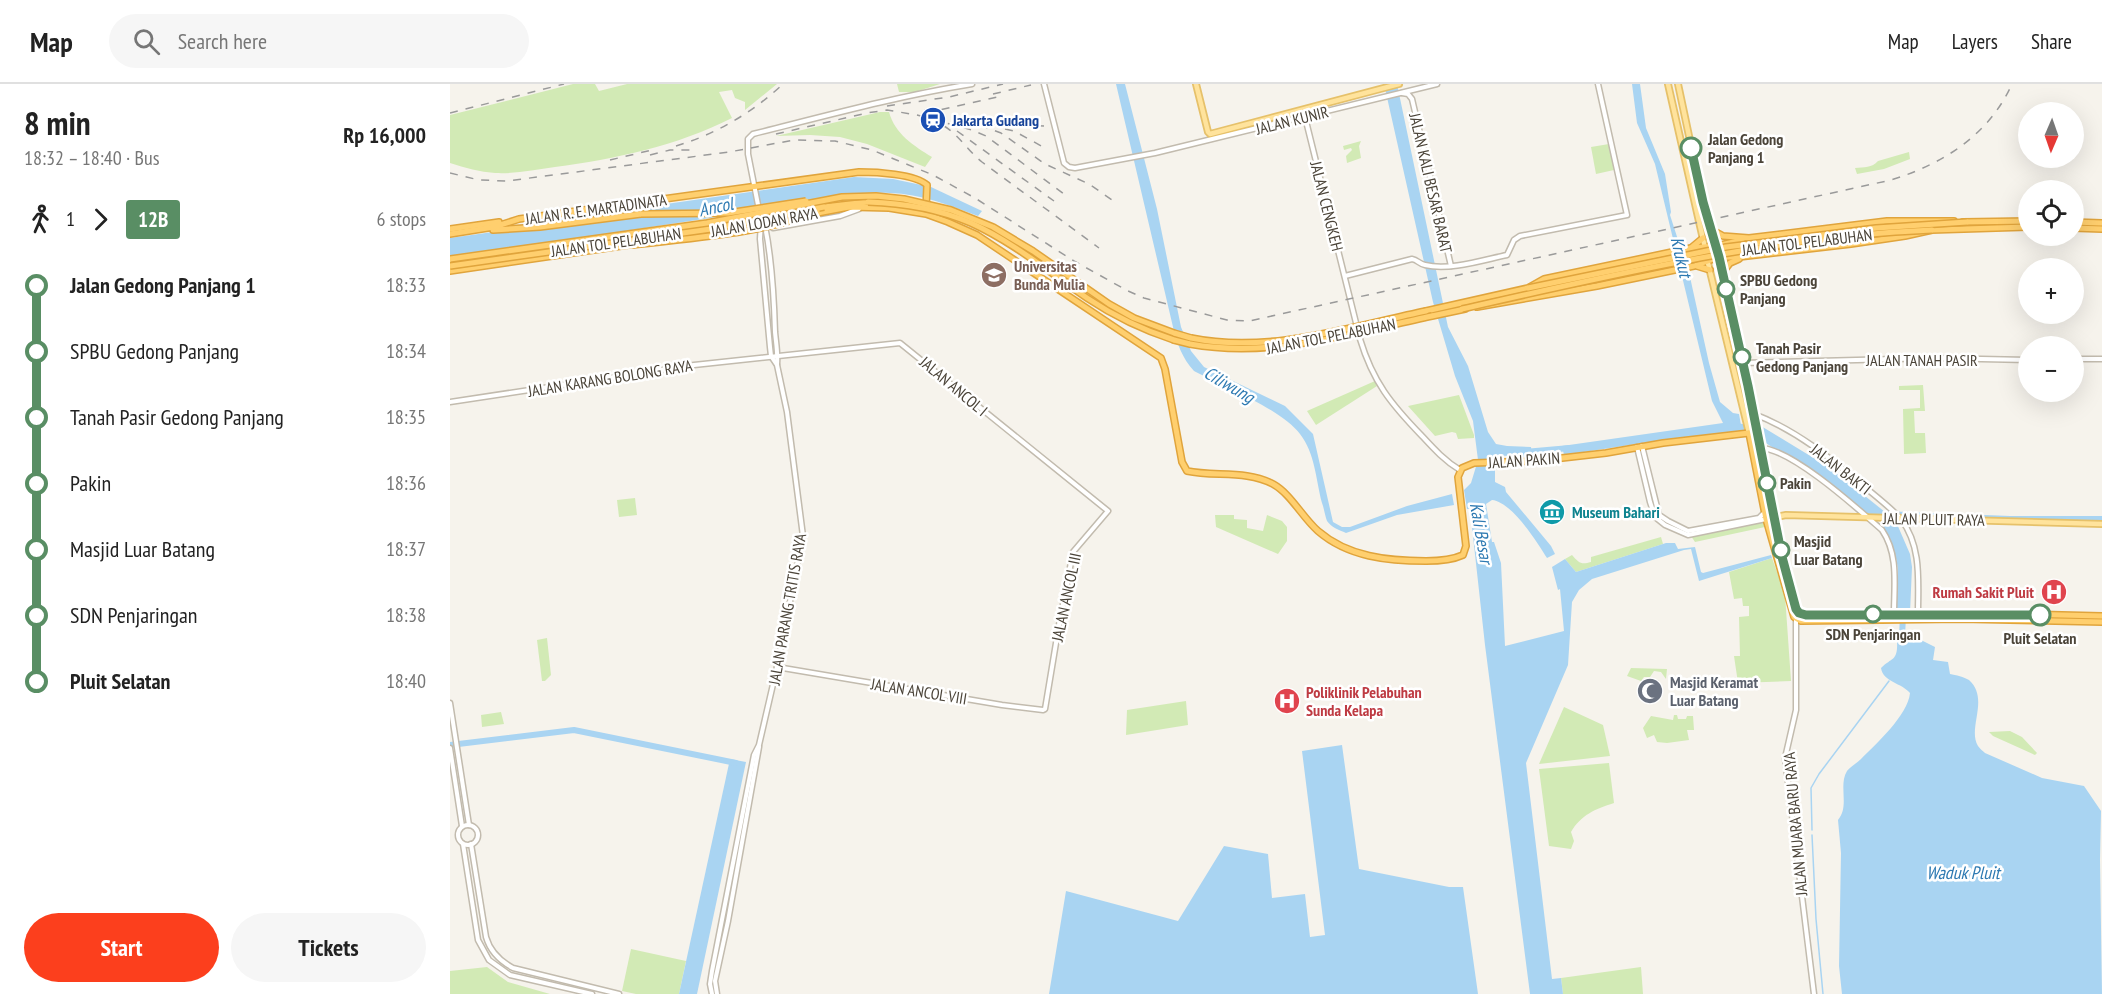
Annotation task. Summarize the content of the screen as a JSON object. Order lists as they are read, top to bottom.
{
  "streets": {
    "highway": [
      "JALAN R. E. MARTADINATA",
      "JALAN LODAN RAYA",
      "JALAN TOL PELABUHAN",
      "JALAN PAKIN"
    ],
    "main road": ["JALAN KUNIR", "JALAN PLUIT RAYA"],
    "street": [
      "JALAN KALI BESAR BARAT",
      "JALAN CENGKEH",
      "JALAN TANAH PASIR",
      "JALAN KARANG BOLONG RAYA",
      "JALAN ANCOL I",
      "JALAN BAKTI",
      "JALAN ANCOL III",
      "JALAN PARANG TRITIS RAYA",
      "JALAN ANCOL VIII",
      "JALAN MUARA BARU RAYA"
    ]
  },
  "crossings": [
    ["JALAN KUNIR", "JALAN CENGKEH"],
    ["JALAN CENGKEH", "JALAN LODAN RAYA"],
    ["JALAN CENGKEH", "JALAN PAKIN"],
    ["JALAN R. E. MARTADINATA", "JALAN LODAN RAYA"],
    ["JALAN LODAN RAYA", "JALAN PAKIN"],
    ["JALAN LODAN RAYA", "JALAN PARANG TRITIS RAYA"],
    ["JALAN KARANG BOLONG RAYA", "JALAN ANCOL I"],
    ["JALAN KARANG BOLONG RAYA", "JALAN PARANG TRITIS RAYA"],
    ["JALAN ANCOL I", "JALAN ANCOL III"],
    ["JALAN ANCOL I", "JALAN PARANG TRITIS RAYA"],
    ["JALAN BAKTI", "JALAN PLUIT RAYA"],
    ["JALAN ANCOL III", "JALAN ANCOL VIII"],
    ["JALAN PARANG TRITIS RAYA", "JALAN ANCOL VIII"]
  ],
  "water": [
    "Ancol",
    "Krukut",
    "Ciliwung",
    "Kali Besar",
    "Waduk Pluit"
  ],
  "places": {
    "station": ["Jakarta Gudang"],
    "other": [
      "Jalan Gedong Panjang 1",
      "SPBU Gedong Panjang",
      "Tanah Pasir Gedong Panjang",
      "Pakin",
      "Masjid Luar Batang",
      "SDN Penjaringan",
      "Pluit Selatan"
    ],
    "school or university": ["Universitas Bunda Mulia"],
    "museum": ["Museum Bahari"],
    "hospital": ["Rumah Sakit Pluit", "Poliklinik Pelabuhan Sunda Kelapa"],
    "mosque": ["Masjid Keramat Luar Batang"]
  },
  "lines": ["bus line 12B"],
  "north": "bottom",
  "page": {
    "header": "Map",
    "search": "Search here",
    "nav": ["Map", "Layers", "Share"],
    "heading": ["8 min", "18:32 – 18:40 · Bus", "Rp 16,000"],
    "map_buttons": ["+", "−"],
    "legs": ["1", "12B", "6 stops"],
    "list": [
      {
        "name": "Jalan Gedong Panjang 1",
        "value": "18:33"
      },
      {
        "name": "SPBU Gedong Panjang",
        "value": "18:34"
      },
      {
        "name": "Tanah Pasir Gedong Panjang",
        "value": "18:35"
      },
      {
        "name": "Pakin",
        "value": "18:36"
      },
      {
        "name": "Masjid Luar Batang",
        "value": "18:37"
      },
      {
        "name": "SDN Penjaringan",
        "value": "18:38"
      },
      {
        "name": "Pluit Selatan",
        "value": "18:40"
      }
    ],
    "buttons": ["Start", "Tickets"]
  }
}
